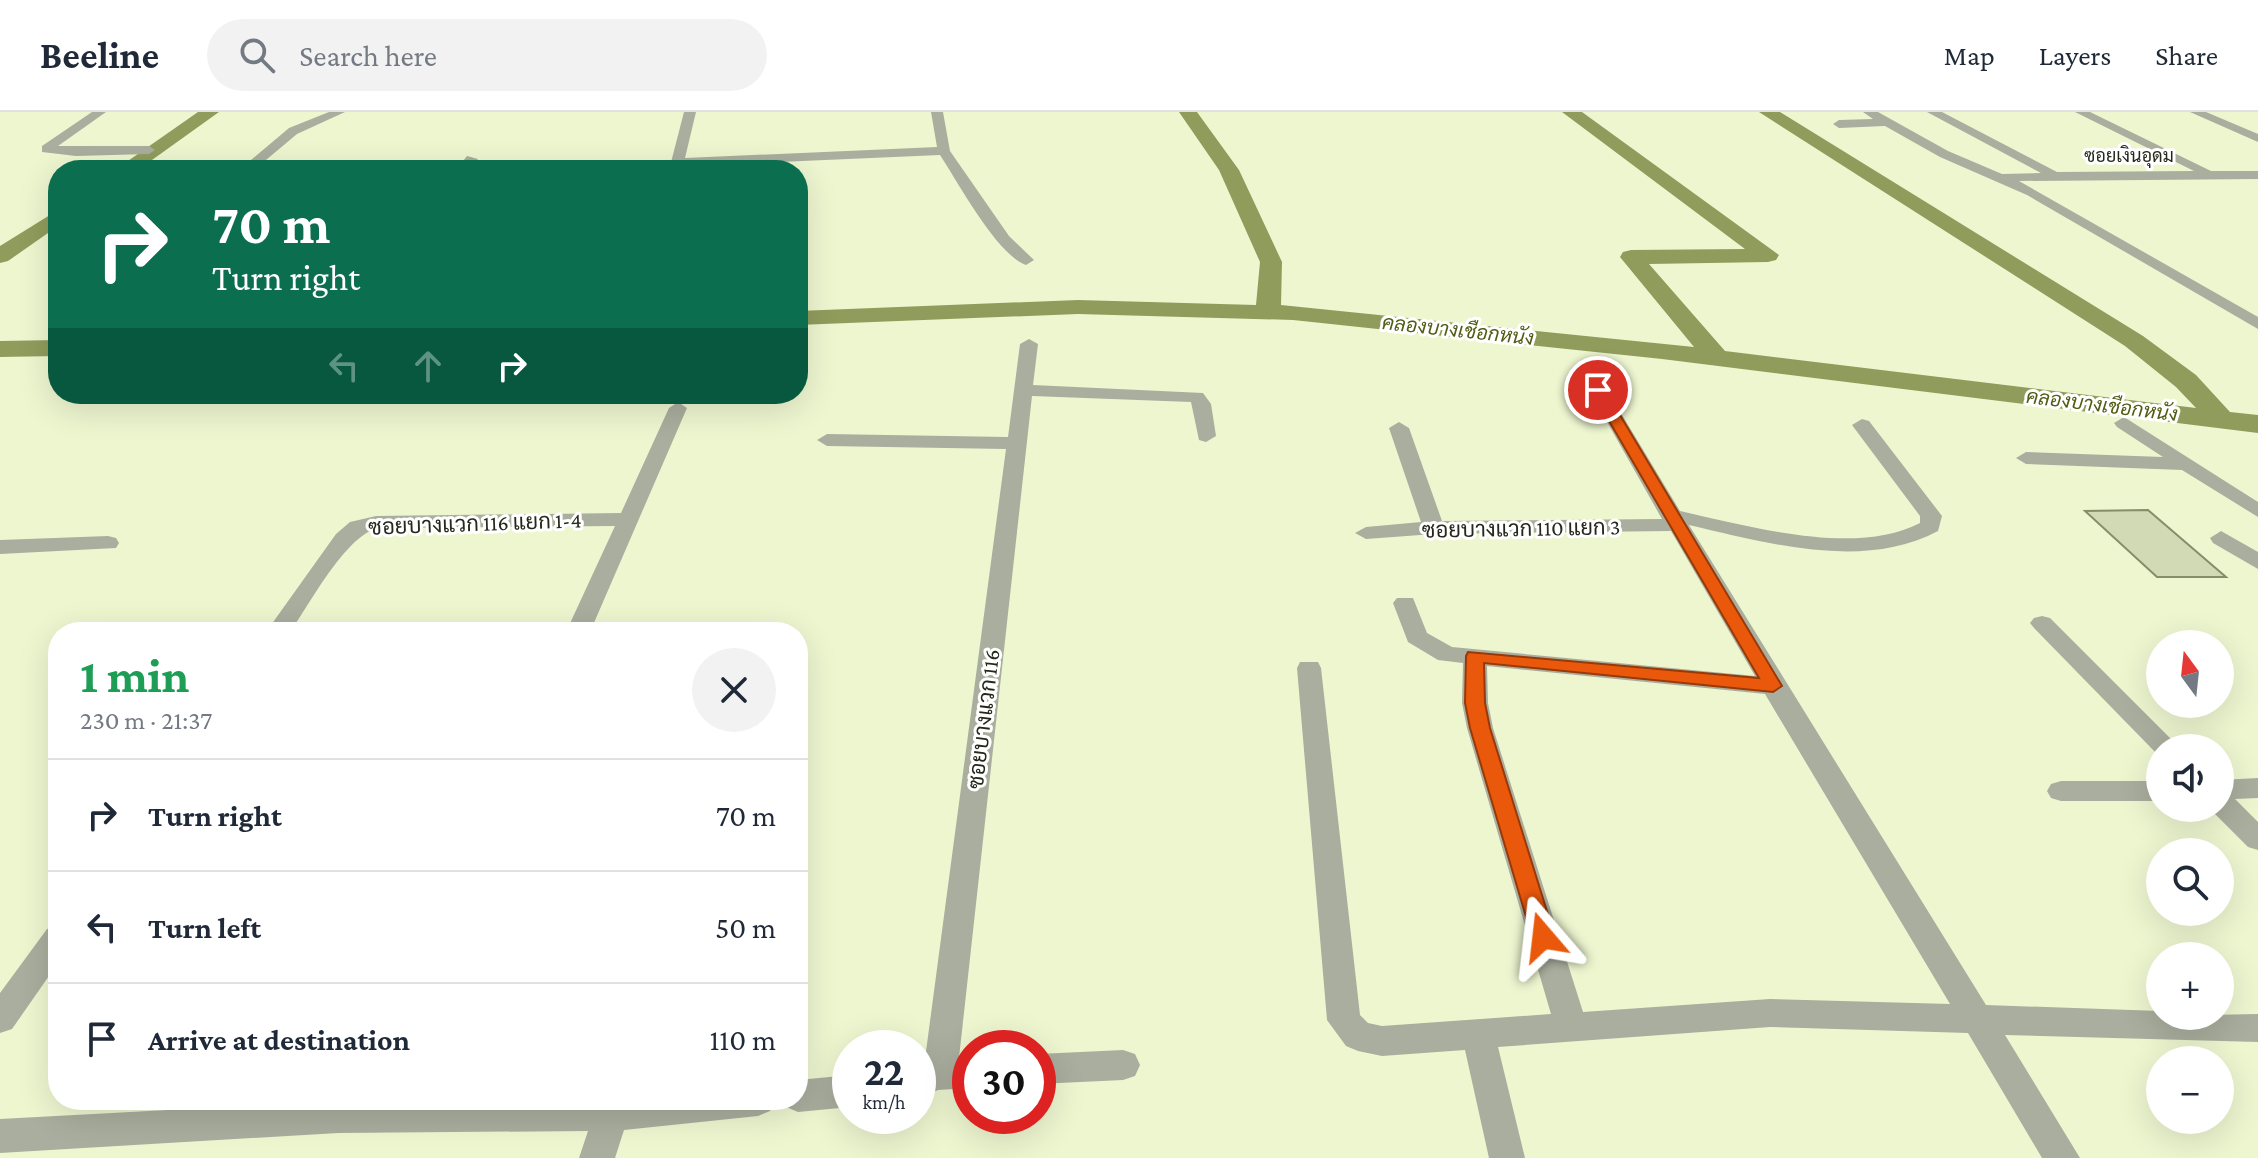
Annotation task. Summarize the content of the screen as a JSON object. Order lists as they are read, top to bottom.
{
  "streets": {
    "street": [
      "ซอยเงินอุดม",
      "ซอยบางแวก 116 แยก 1-4",
      "ซอยบางแวก 110 แยก 3",
      "ซอยบางแวก 116"
    ]
  },
  "water": ["คลองบางเชือกหนัง"],
  "north": "top",
  "page": {
    "header": "Beeline",
    "search": "Search here",
    "nav": ["Map", "Layers", "Share"],
    "turn": ["70 m", "Turn right"],
    "heading": ["1 min", "230 m · 21:37"],
    "map_buttons": ["+", "−"],
    "list": [
      {
        "name": "Turn right",
        "value": "70 m"
      },
      {
        "name": "Turn left",
        "value": "50 m"
      },
      {
        "name": "Arrive at destination",
        "value": "110 m"
      }
    ],
    "speed": "22 km/h",
    "limit": "30"
  }
}
